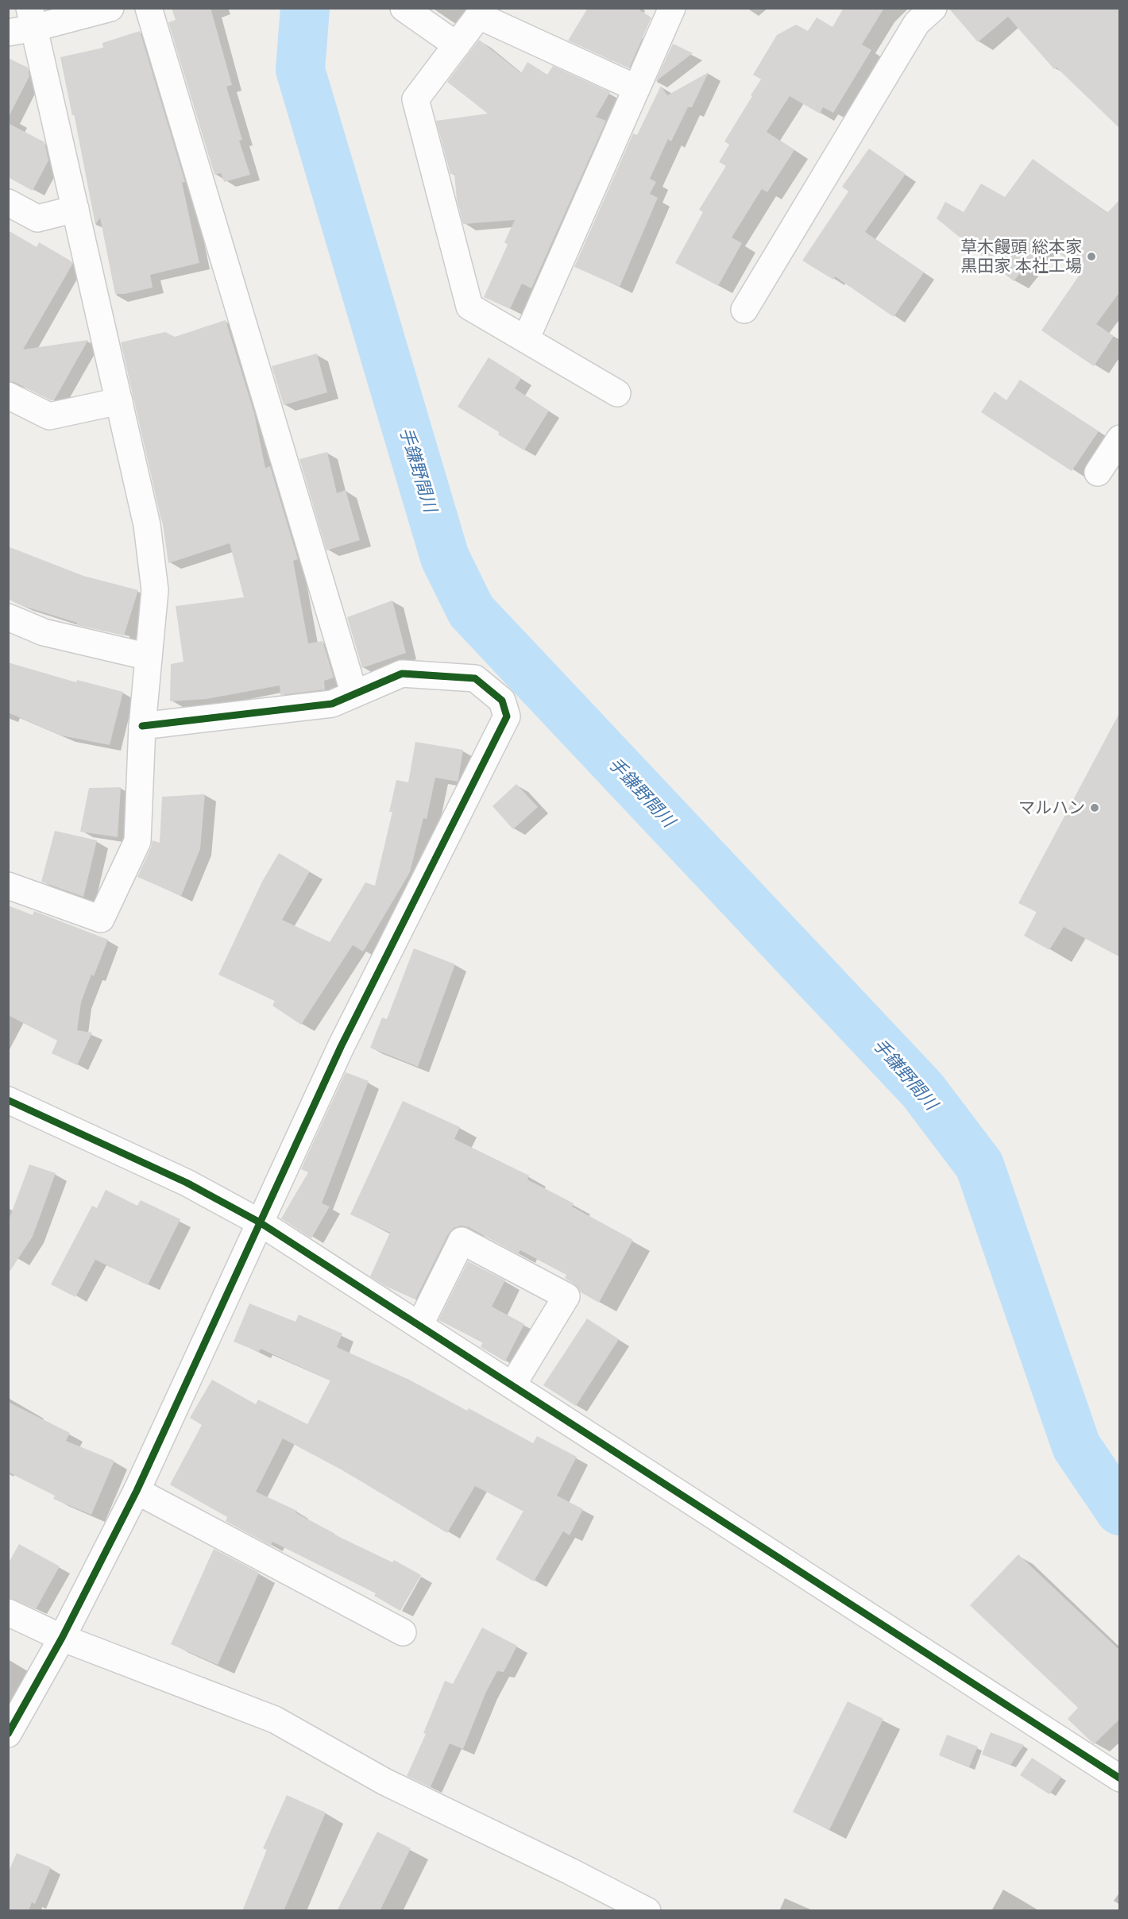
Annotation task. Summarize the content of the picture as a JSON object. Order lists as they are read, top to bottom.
{
  "water": ["手鎌野間川"],
  "places": ["草木饅頭 総本家 黒田家 本社工場", "マルハン"]
}
